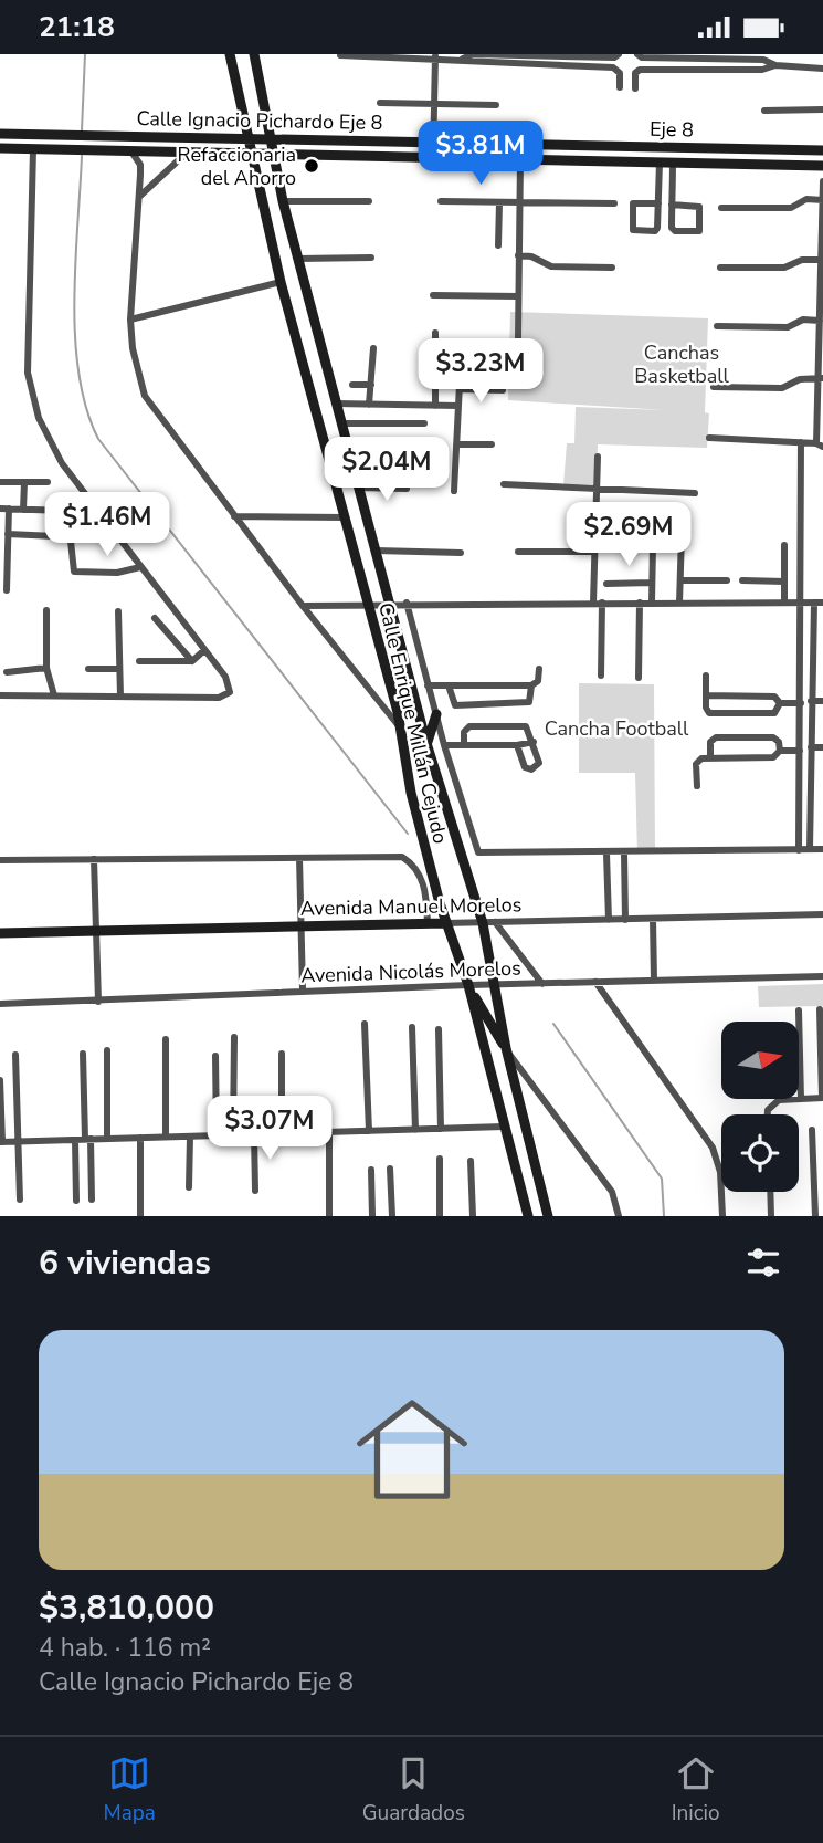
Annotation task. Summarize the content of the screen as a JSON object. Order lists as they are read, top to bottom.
{
  "streets": {
    "main road": [
      "Calle Ignacio Pichardo Eje 8",
      "Eje 8",
      "Calle Enrique Millán Cejudo",
      "Avenida Manuel Morelos"
    ],
    "street": ["Avenida Nicolás Morelos"]
  },
  "crossings": [
    ["Calle Ignacio Pichardo Eje 8", "Eje 8"],
    ["Calle Ignacio Pichardo Eje 8", "Calle Enrique Millán Cejudo"],
    ["Calle Enrique Millán Cejudo", "Avenida Manuel Morelos"],
    ["Calle Enrique Millán Cejudo", "Avenida Nicolás Morelos"]
  ],
  "parks": ["Canchas Basketball", "Cancha Football"],
  "places": ["Refaccionaria del Ahorro"],
  "north": "right",
  "page": {
    "status": "21:18",
    "price": [
      "$3.81M",
      "$3.23M",
      "$2.04M",
      "$1.46M",
      "$2.69M",
      "$3.07M"
    ],
    "heading": "6 viviendas",
    "list": [
      {
        "name": "$3,810,000",
        "note": "4 hab. · 116 m² · Calle Ignacio Pichardo Eje 8"
      }
    ],
    "tabs": ["Mapa", "Guardados", "Inicio"]
  }
}
